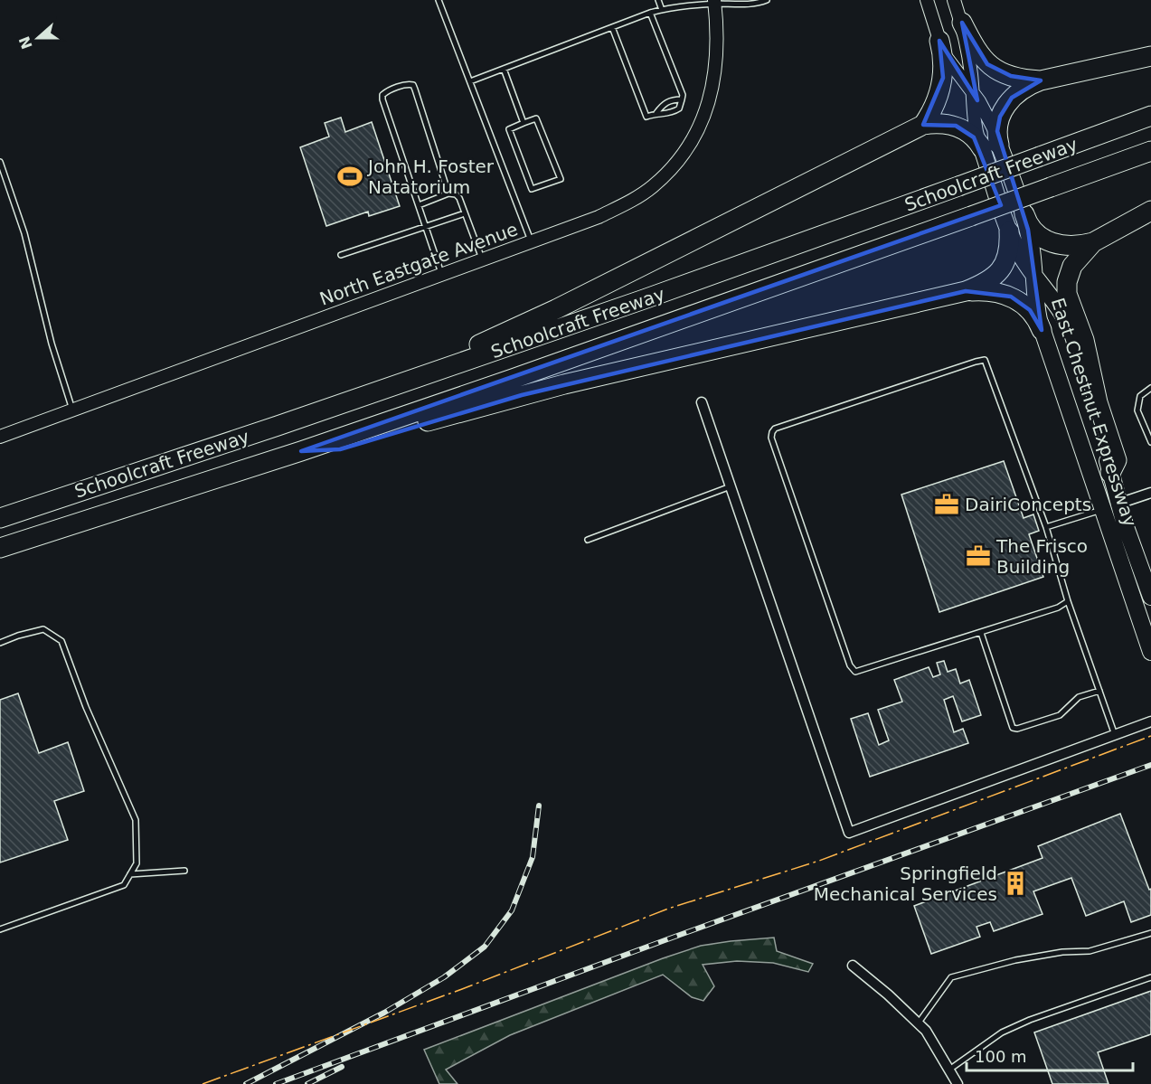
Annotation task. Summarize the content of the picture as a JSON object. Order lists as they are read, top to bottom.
{
  "streets": {
    "highway": ["Schoolcraft Freeway"],
    "main road": ["East Chestnut Expressway"],
    "street": ["North Eastgate Avenue"]
  },
  "crossings": [
    ["Schoolcraft Freeway", "East Chestnut Expressway"]
  ],
  "places": {
    "sports": ["John H. Foster Natatorium"],
    "office": ["DairiConcepts", "The Frisco Building"],
    "building": ["Springfield Mechanical Services"]
  },
  "scale_bar": "100 m",
  "north": "left"
}
